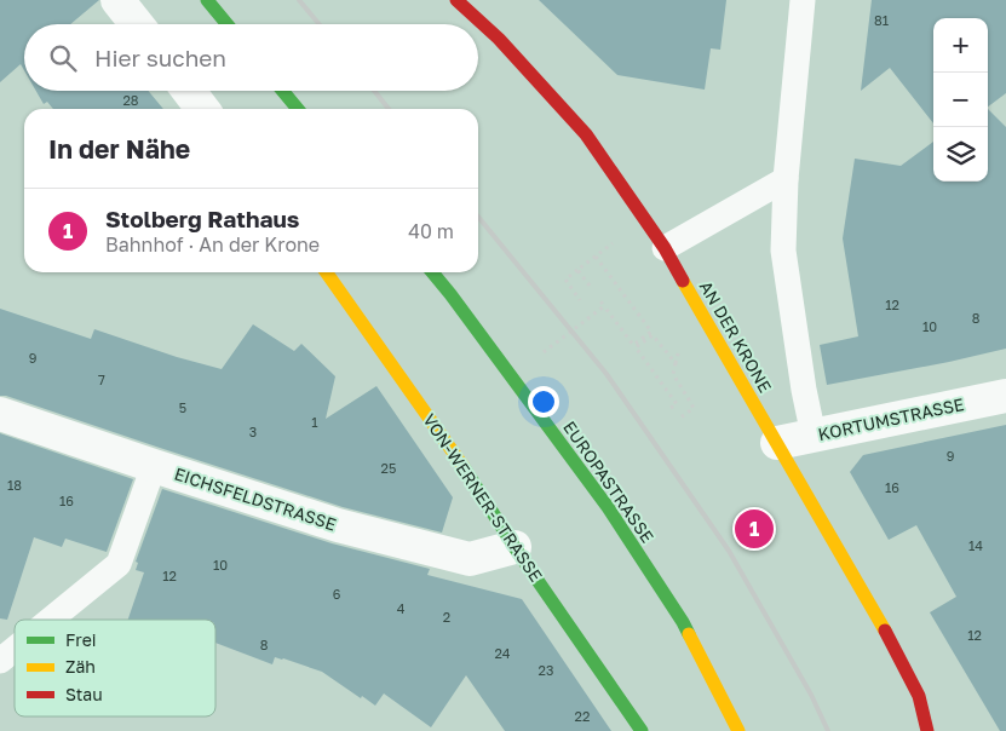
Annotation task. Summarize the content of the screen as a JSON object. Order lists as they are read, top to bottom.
{
  "streets": {
    "street": [
      "AN DER KRONE",
      "KORTUMSTRASSE",
      "EUROPASTRASSE",
      "VON-WERNER-STRASSE",
      "EICHSFELDSTRASSE"
    ]
  },
  "crossings": [
    ["AN DER KRONE", "KORTUMSTRASSE"],
    ["VON-WERNER-STRASSE", "EICHSFELDSTRASSE"]
  ],
  "house_numbers": [
    "81",
    "28",
    "12",
    "8",
    "10",
    "9",
    "7",
    "5",
    "1",
    "3",
    "9",
    "25",
    "18",
    "16",
    "16",
    "14",
    "10",
    "12",
    "6",
    "4",
    "2",
    "12",
    "8",
    "24",
    "23",
    "22"
  ],
  "legend": ["Frei", "Zäh", "Stau"],
  "page": {
    "map_buttons": ["+", "−"],
    "search": "Hier suchen",
    "heading": "In der Nähe",
    "list": [
      {
        "mark": "1",
        "name": "Stolberg Rathaus",
        "note": "Bahnhof · An der Krone",
        "value": "40 m"
      }
    ],
    "pins": "1"
  }
}
